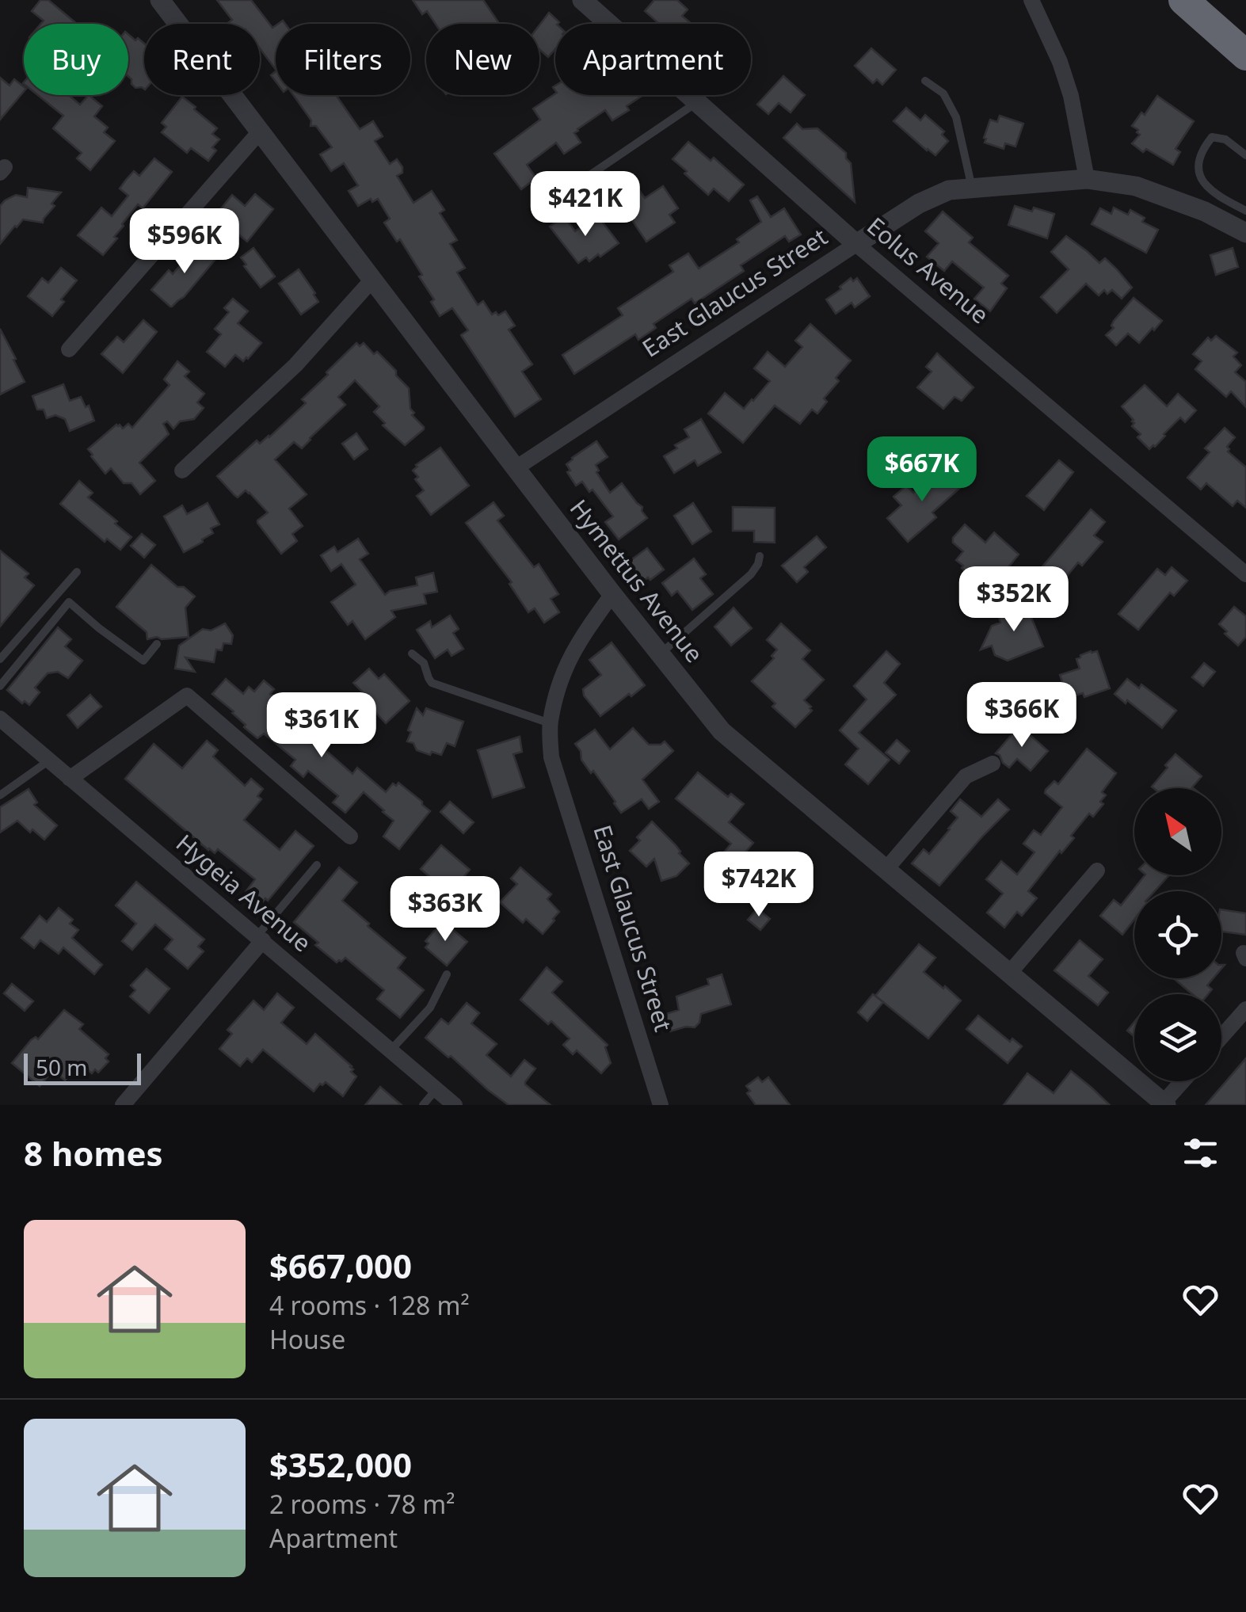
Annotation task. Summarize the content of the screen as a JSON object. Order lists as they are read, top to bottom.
{
  "streets": {
    "street": [
      "Eolus Avenue",
      "East Glaucus Street",
      "Hymettus Avenue",
      "Hygeia Avenue"
    ]
  },
  "crossings": [
    ["Eolus Avenue", "East Glaucus Street"],
    ["East Glaucus Street", "Hymettus Avenue"]
  ],
  "scale_bar": "50 m",
  "north": "top left",
  "page": {
    "chip": [
      "Buy",
      "Rent",
      "Filters",
      "New",
      "Apartment"
    ],
    "price": [
      "$421K",
      "$596K",
      "$667K",
      "$352K",
      "$366K",
      "$361K",
      "$742K",
      "$363K"
    ],
    "scale": "50 m",
    "heading": "8 homes",
    "list": [
      {
        "name": "$667,000",
        "note": "4 rooms · 128 m² · House"
      },
      {
        "name": "$352,000",
        "note": "2 rooms · 78 m² · Apartment"
      }
    ]
  }
}
